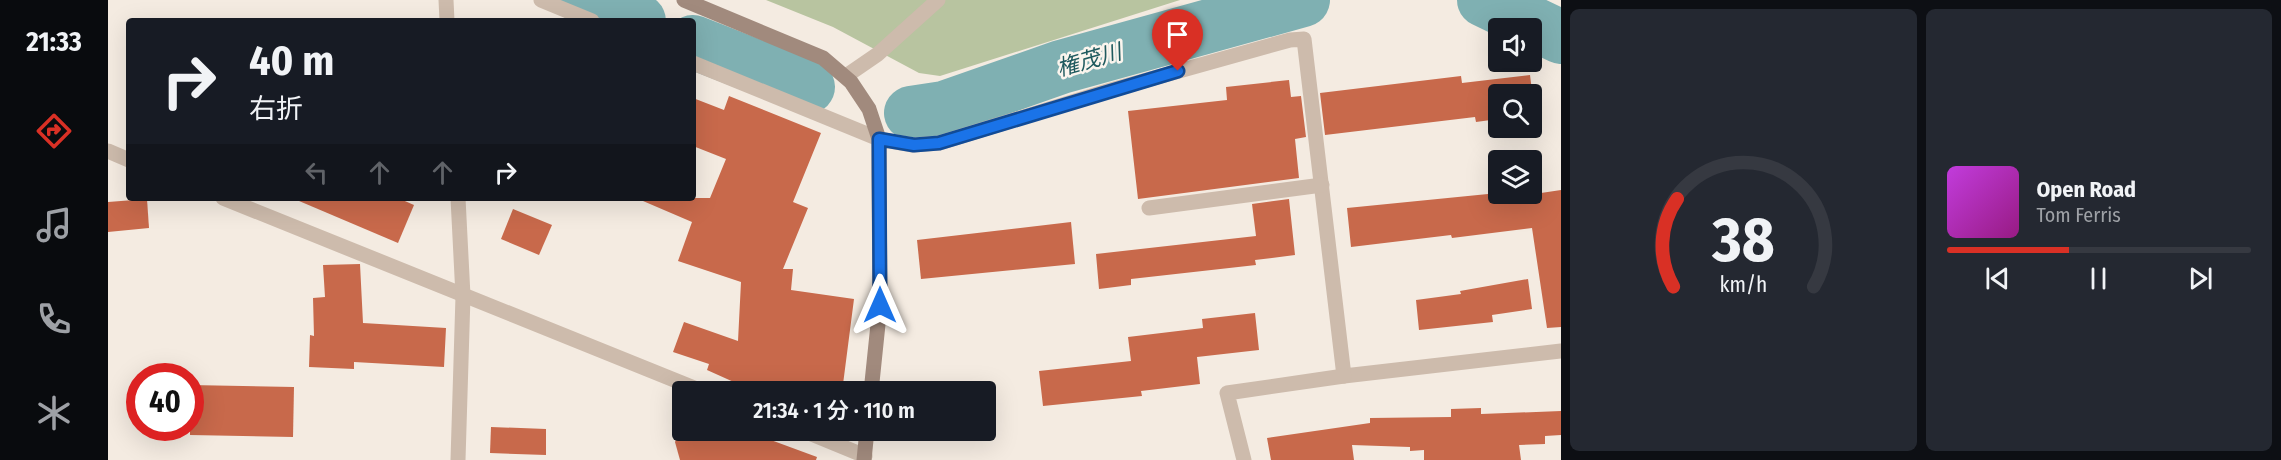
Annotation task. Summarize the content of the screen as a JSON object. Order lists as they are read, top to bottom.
{
  "water": ["権茂川"],
  "page": {
    "tabs": "21:33",
    "turn": ["40 m", "右折"],
    "song": ["Open Road", "Tom Ferris"],
    "limit": "40",
    "trip": "21:34 · 1 分 · 110 m",
    "gauge": ["38", "km/h"]
  }
}
